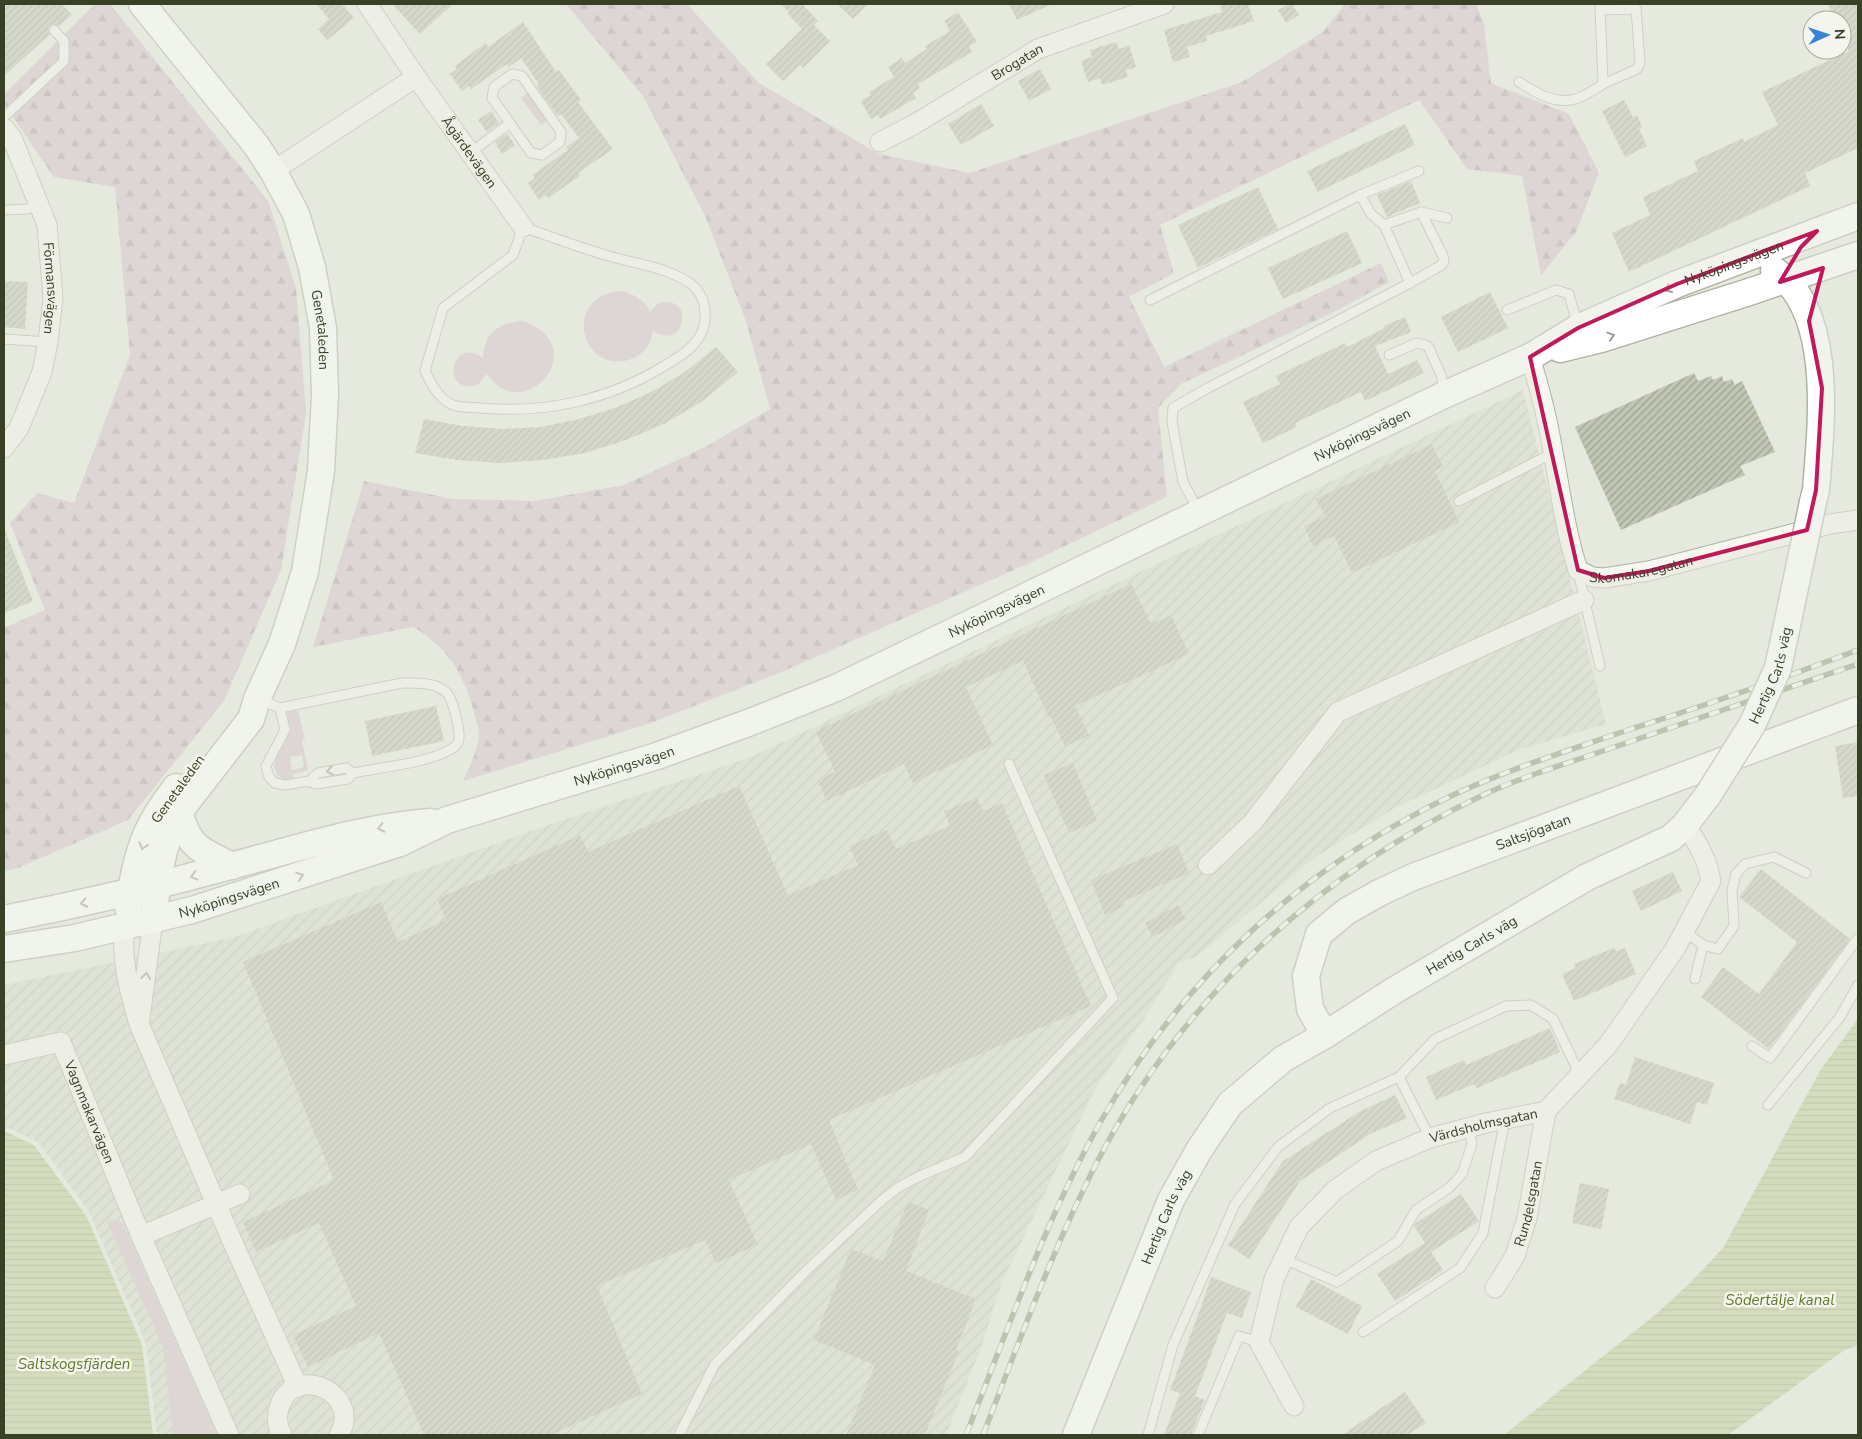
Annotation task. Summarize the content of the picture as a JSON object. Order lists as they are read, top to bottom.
{
  "streets": {
    "main road": [
      "Nyköpingsvägen",
      "Genetaleden",
      "Hertig Carls väg",
      "Saltsjögatan"
    ],
    "street": [
      "Brogatan",
      "Ågärdevägen",
      "Förmansvägen",
      "Skomakaregatan",
      "Vagnmakarvägen",
      "Värdsholmsgatan",
      "Rundelsgatan"
    ]
  },
  "crossings": [
    ["Nyköpingsvägen", "Genetaleden"],
    ["Nyköpingsvägen", "Skomakaregatan"],
    ["Nyköpingsvägen", "Hertig Carls väg"],
    ["Hertig Carls väg", "Saltsjögatan"],
    ["Hertig Carls väg", "Värdsholmsgatan"],
    ["Värdsholmsgatan", "Rundelsgatan"]
  ],
  "water": ["Södertälje kanal", "Saltskogsfjärden"],
  "north": "right"
}
